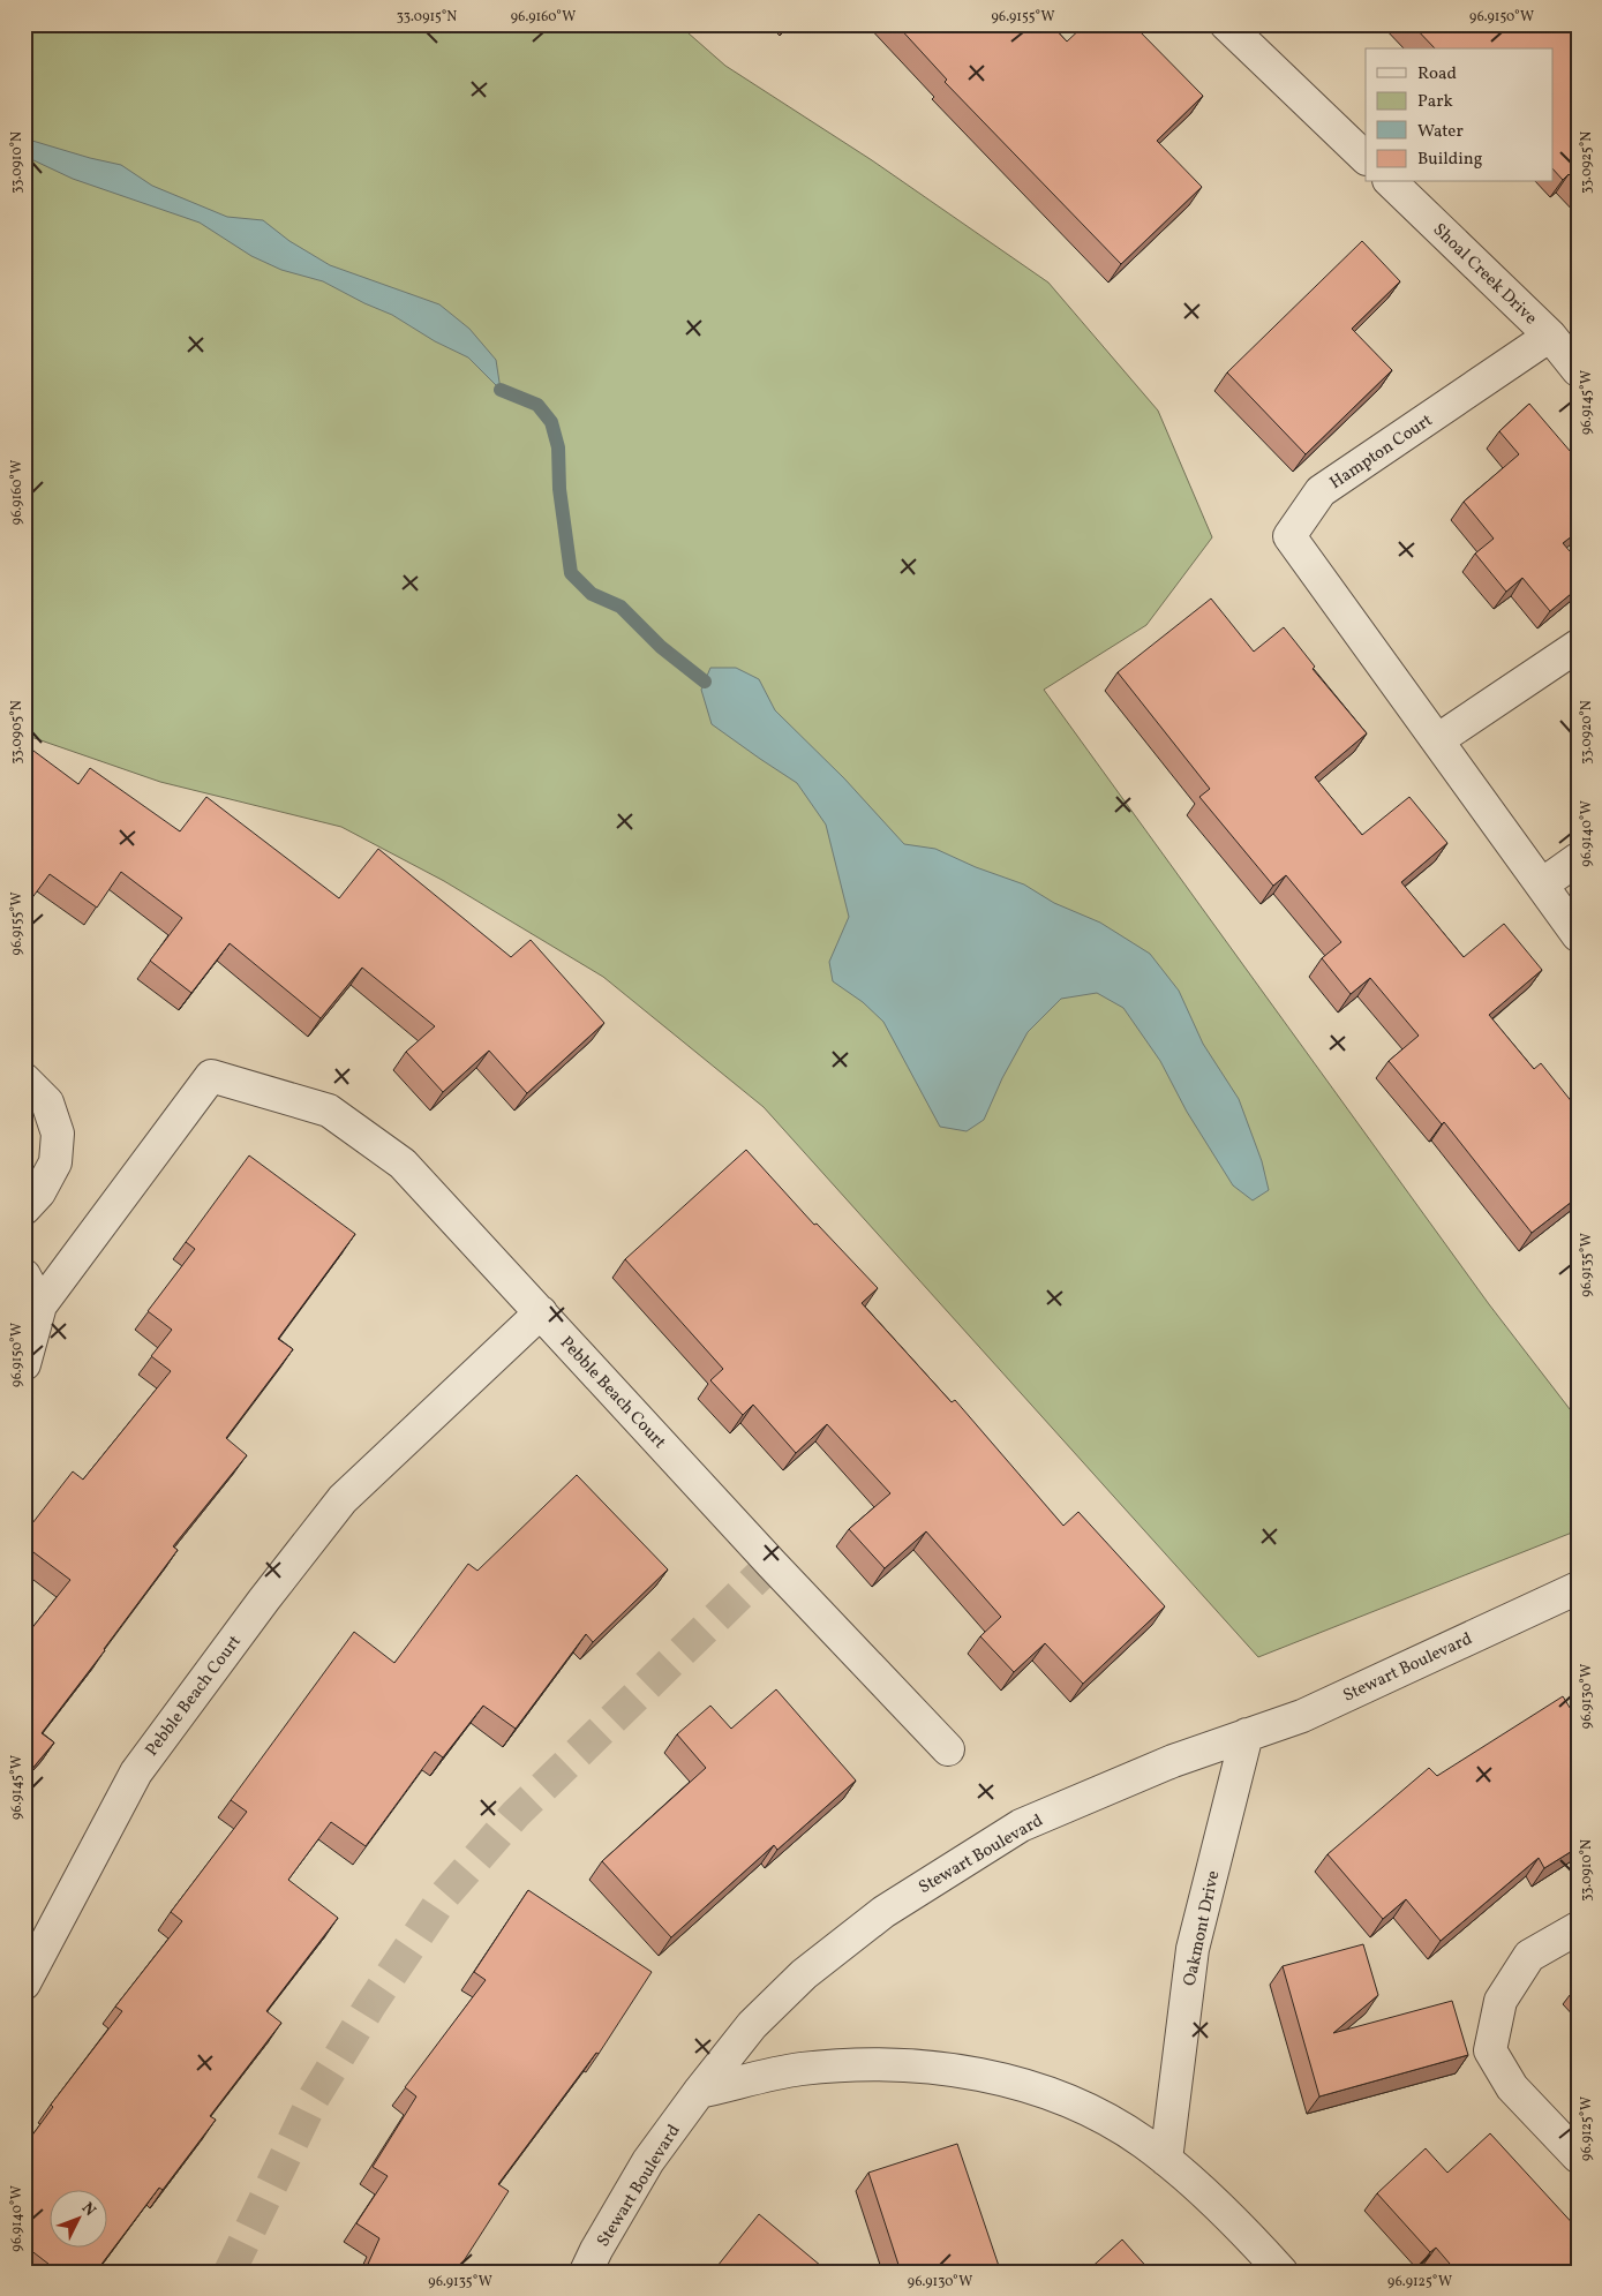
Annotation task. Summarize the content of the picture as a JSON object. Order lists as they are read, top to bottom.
{
  "streets": {
    "street": [
      "Shoal Creek Drive",
      "Hampton Court",
      "Pebble Beach Court",
      "Stewart Boulevard",
      "Oakmont Drive"
    ]
  },
  "crossings": [
    ["Shoal Creek Drive", "Hampton Court"],
    ["Stewart Boulevard", "Oakmont Drive"]
  ],
  "legend": [
    "Road",
    "Park",
    "Water",
    "Building"
  ],
  "north": "top right",
  "coordinates": [
    "33.0915°N",
    "96.9160°W",
    "96.9155°W",
    "96.9150°W",
    "33.0910°N",
    "33.0925°N",
    "96.9145°W",
    "33.0905°N",
    "33.0920°N",
    "96.9140°W",
    "96.9135°W",
    "96.9130°W",
    "96.9125°W"
  ]
}
